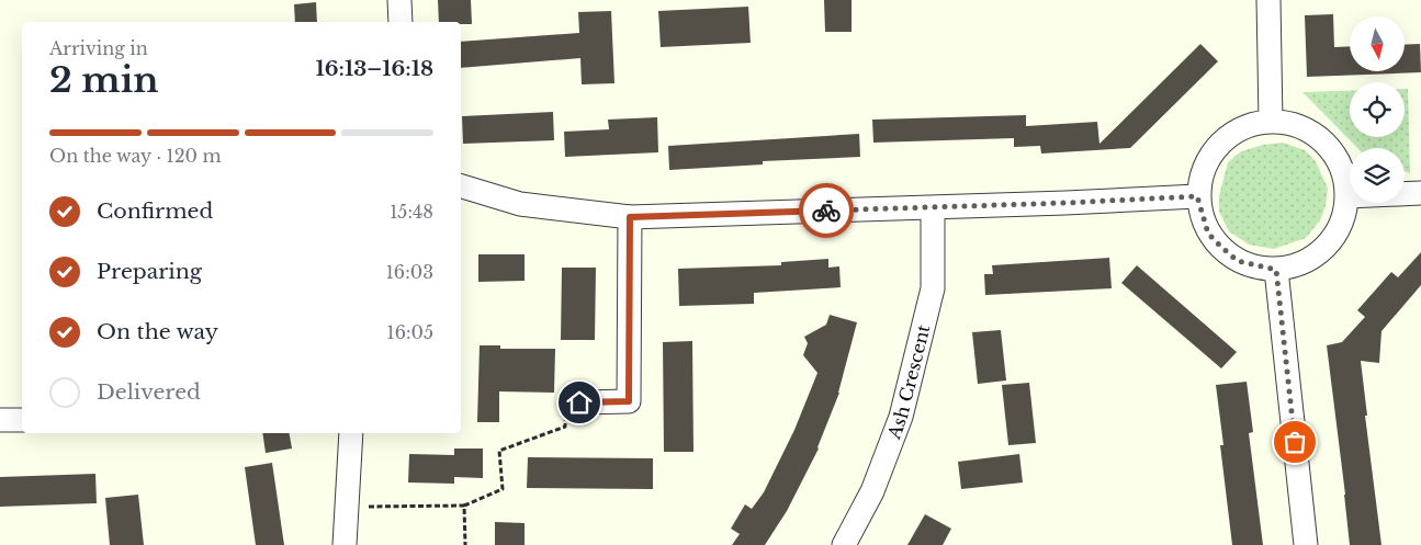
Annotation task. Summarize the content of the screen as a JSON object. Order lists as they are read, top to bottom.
{
  "streets": {
    "street": ["Ash Crescent"]
  },
  "north": "bottom",
  "page": {
    "heading": ["2 min", "Arriving in", "16:13–16:18"],
    "bar": "On the way · 120 m",
    "list": [
      ["Confirmed", "15:48"],
      ["Preparing", "16:03"],
      ["On the way", "16:05"],
      "Delivered"
    ]
  }
}
